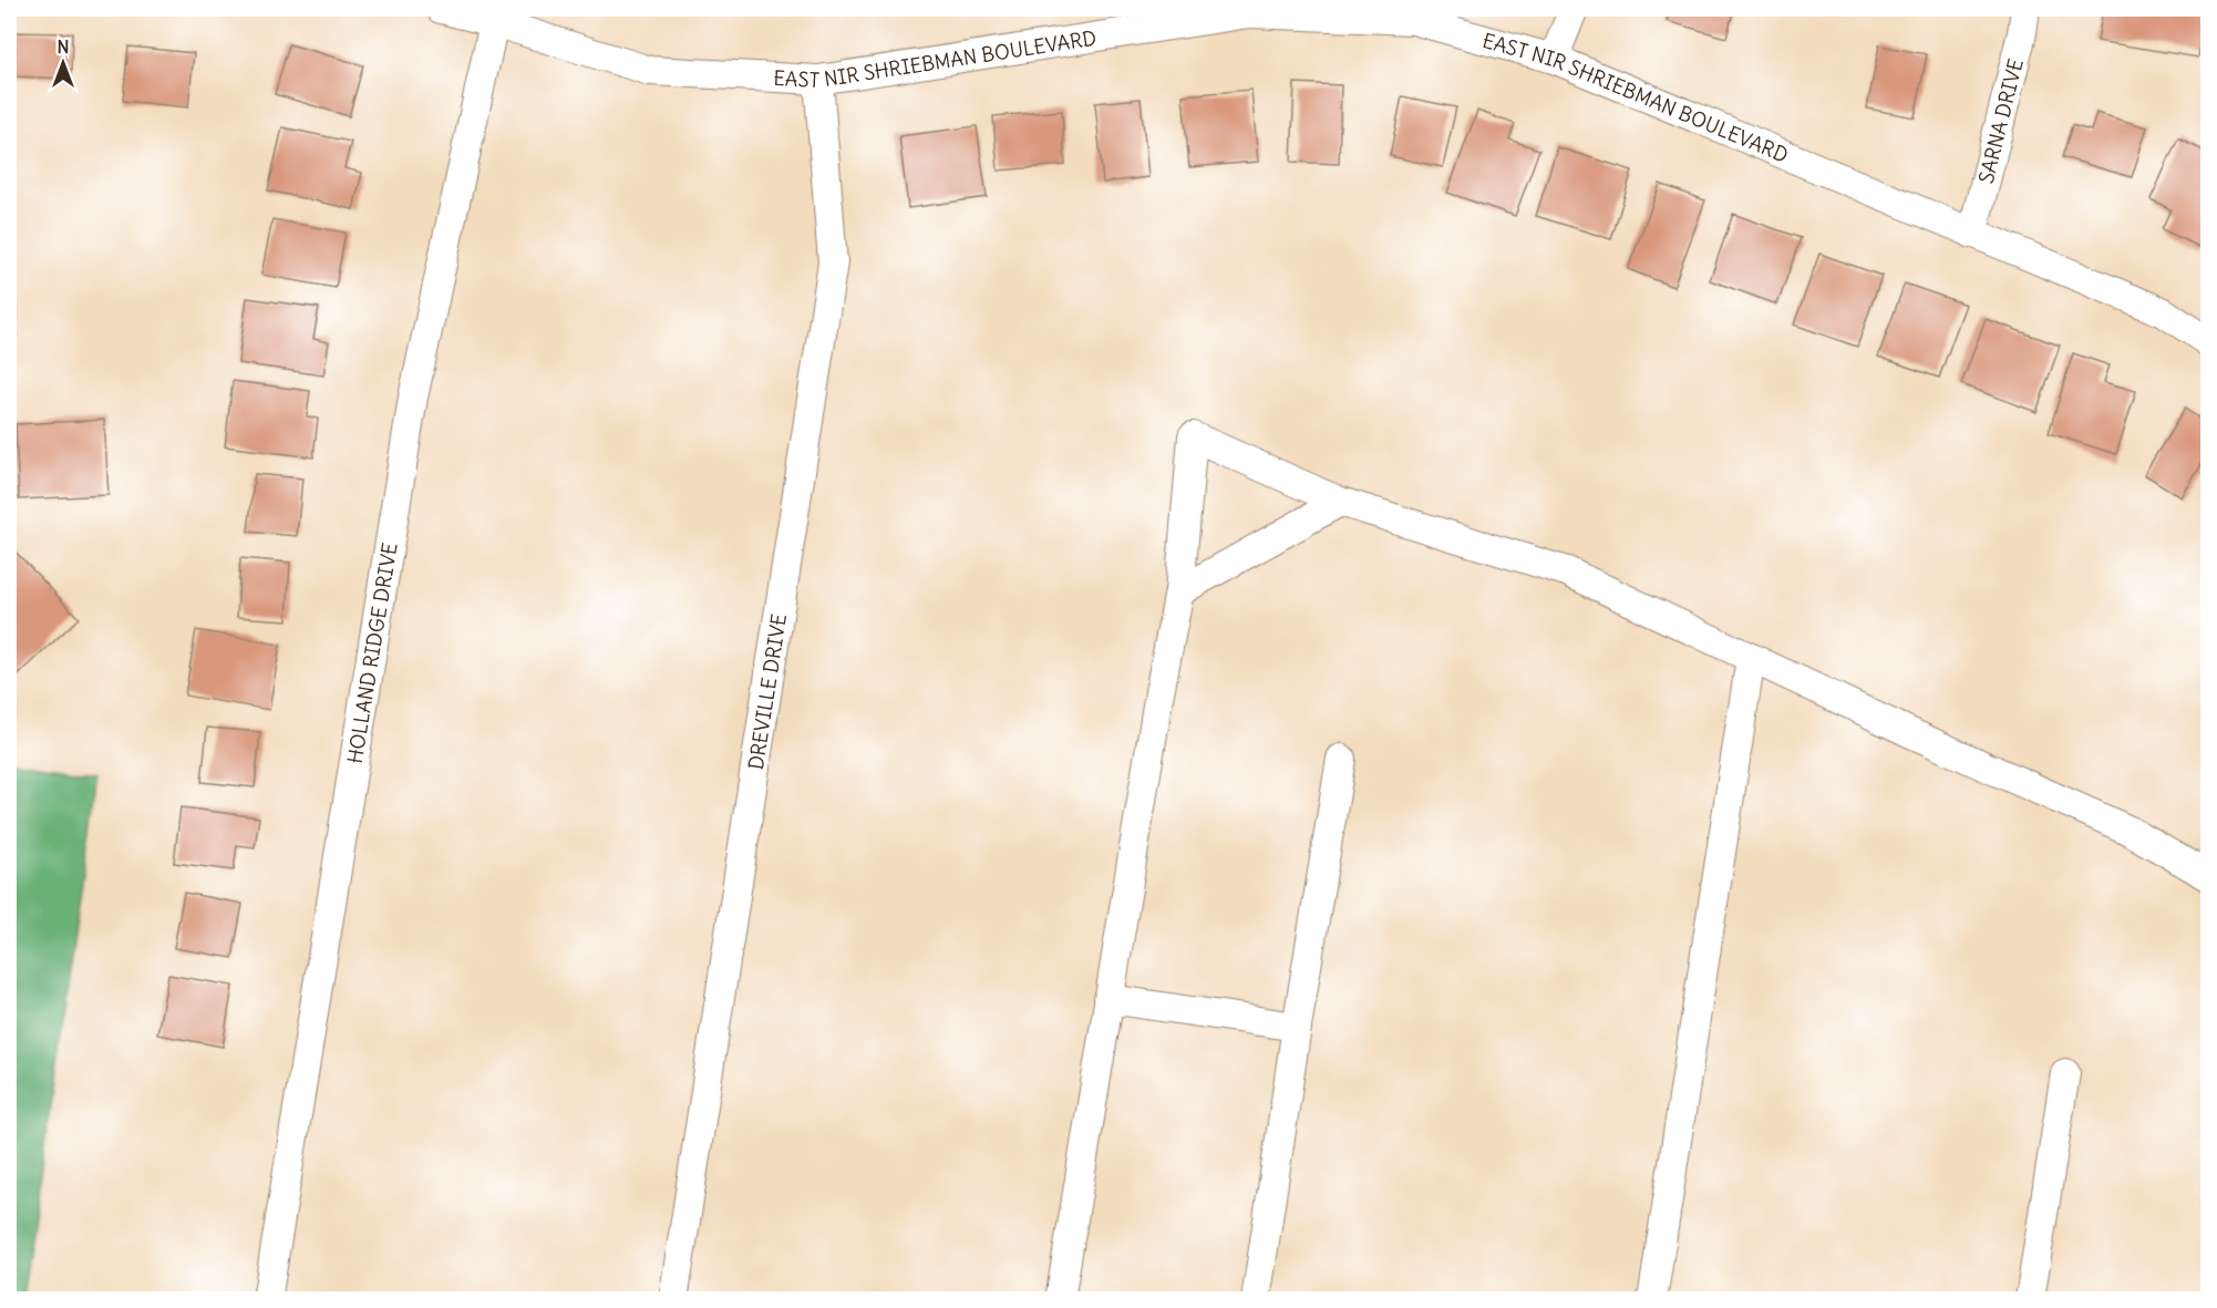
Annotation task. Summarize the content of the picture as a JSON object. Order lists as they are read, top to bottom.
{
  "streets": {
    "street": [
      "EAST NIR SHRIEBMAN BOULEVARD",
      "SARNA DRIVE",
      "HOLLAND RIDGE DRIVE",
      "DREVILLE DRIVE"
    ]
  },
  "crossings": [
    ["EAST NIR SHRIEBMAN BOULEVARD", "SARNA DRIVE"],
    ["EAST NIR SHRIEBMAN BOULEVARD", "HOLLAND RIDGE DRIVE"],
    ["EAST NIR SHRIEBMAN BOULEVARD", "DREVILLE DRIVE"]
  ],
  "north": "top"
}
